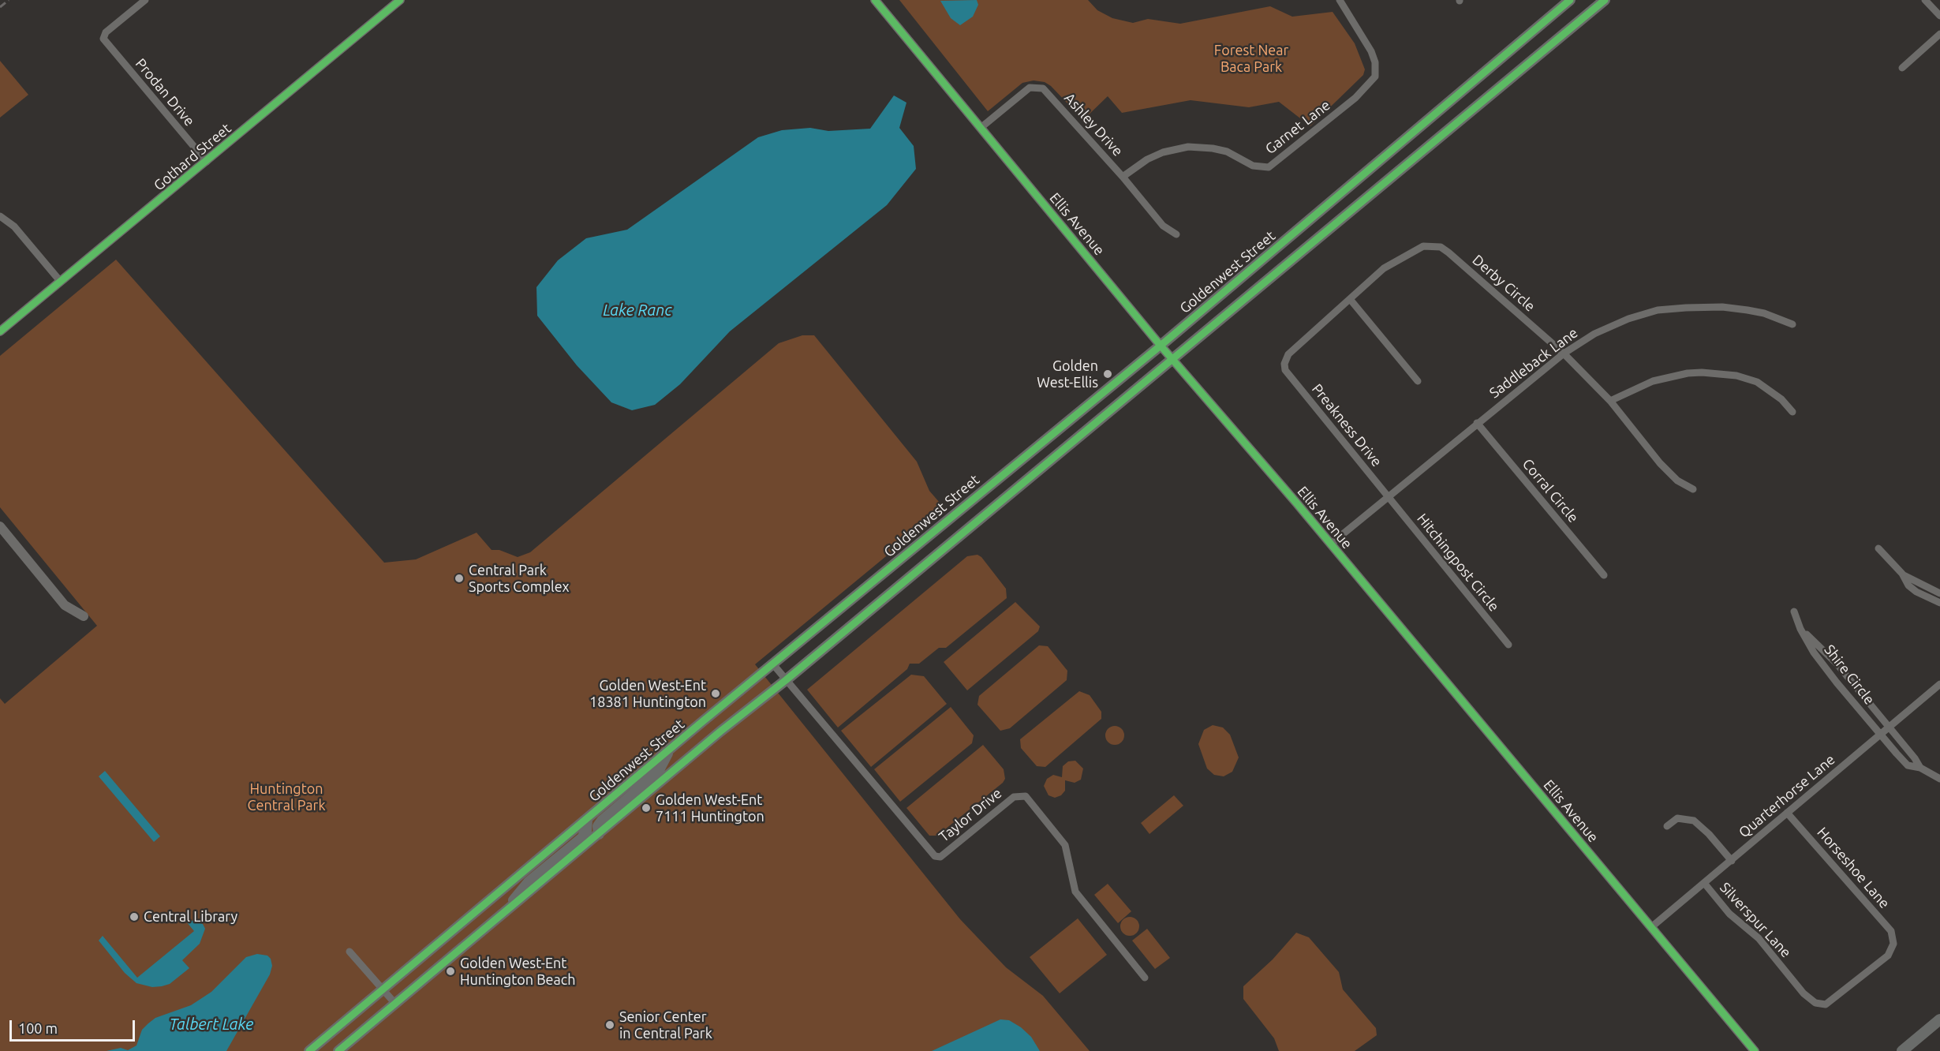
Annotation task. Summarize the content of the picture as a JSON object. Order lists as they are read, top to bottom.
{
  "streets": {
    "main road": ["Goldenwest Street"],
    "street": [
      "Prodan Drive",
      "Ashley Drive",
      "Garnet Lane",
      "Gothard Street",
      "Ellis Avenue",
      "Derby Circle",
      "Saddleback Lane",
      "Preakness Drive",
      "Corral Circle",
      "Hitchingpost Circle",
      "Shire Circle",
      "Quarterhorse Lane",
      "Taylor Drive",
      "Horseshoe Lane",
      "Silverspur Lane"
    ]
  },
  "crossings": [
    ["Prodan Drive", "Gothard Street"],
    ["Ashley Drive", "Garnet Lane"],
    ["Ashley Drive", "Ellis Avenue"],
    ["Ellis Avenue", "Goldenwest Street"],
    ["Ellis Avenue", "Saddleback Lane"],
    ["Ellis Avenue", "Quarterhorse Lane"],
    ["Goldenwest Street", "Taylor Drive"],
    ["Derby Circle", "Saddleback Lane"],
    ["Derby Circle", "Preakness Drive"],
    ["Saddleback Lane", "Preakness Drive"],
    ["Saddleback Lane", "Corral Circle"],
    ["Saddleback Lane", "Hitchingpost Circle"],
    ["Preakness Drive", "Hitchingpost Circle"],
    ["Shire Circle", "Quarterhorse Lane"],
    ["Quarterhorse Lane", "Horseshoe Lane"],
    ["Quarterhorse Lane", "Silverspur Lane"],
    ["Horseshoe Lane", "Silverspur Lane"]
  ],
  "water": ["Lake Ranc", "Talbert Lake"],
  "parks": ["Forest Near Baca Park", "Huntington Central Park"],
  "places": [
    "Golden West-Ellis",
    "Central Park Sports Complex",
    "Golden West-Ent 18381 Huntington",
    "Golden West-Ent 7111 Huntington",
    "Central Library",
    "Golden West-Ent Huntington Beach",
    "Senior Center in Central Park"
  ],
  "scale_bar": "100 m"
}
